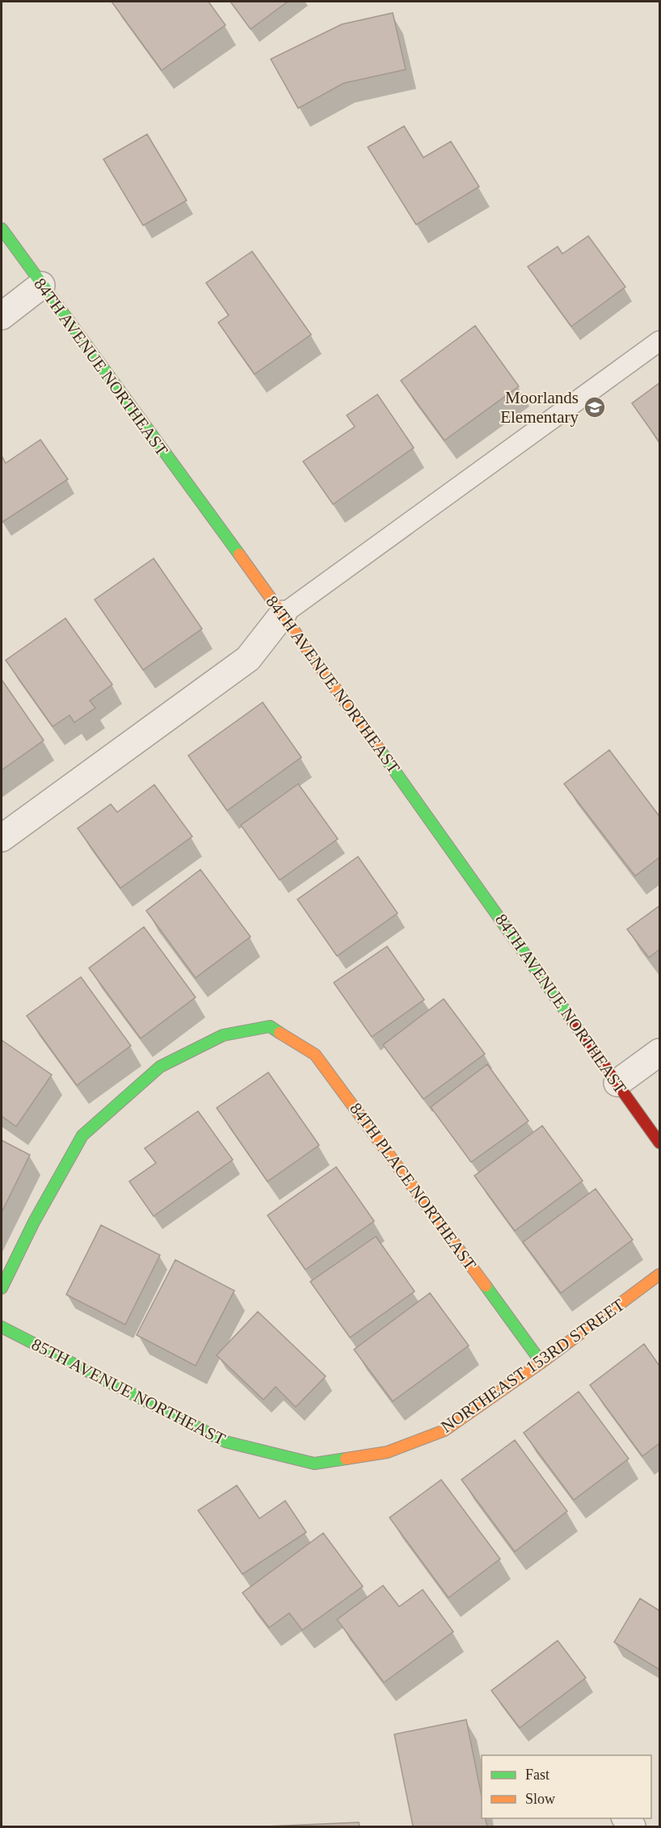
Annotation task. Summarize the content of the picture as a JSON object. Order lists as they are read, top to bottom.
{
  "streets": {
    "street": [
      "84TH AVENUE NORTHEAST",
      "84TH PLACE NORTHEAST",
      "NORTHEAST 153RD STREET",
      "85TH AVENUE NORTHEAST"
    ]
  },
  "crossings": [
    ["84TH PLACE NORTHEAST", "NORTHEAST 153RD STREET"],
    ["NORTHEAST 153RD STREET", "85TH AVENUE NORTHEAST"]
  ],
  "places": {
    "school or university": ["Moorlands Elementary"]
  },
  "legend": ["Fast", "Slow"]
}
